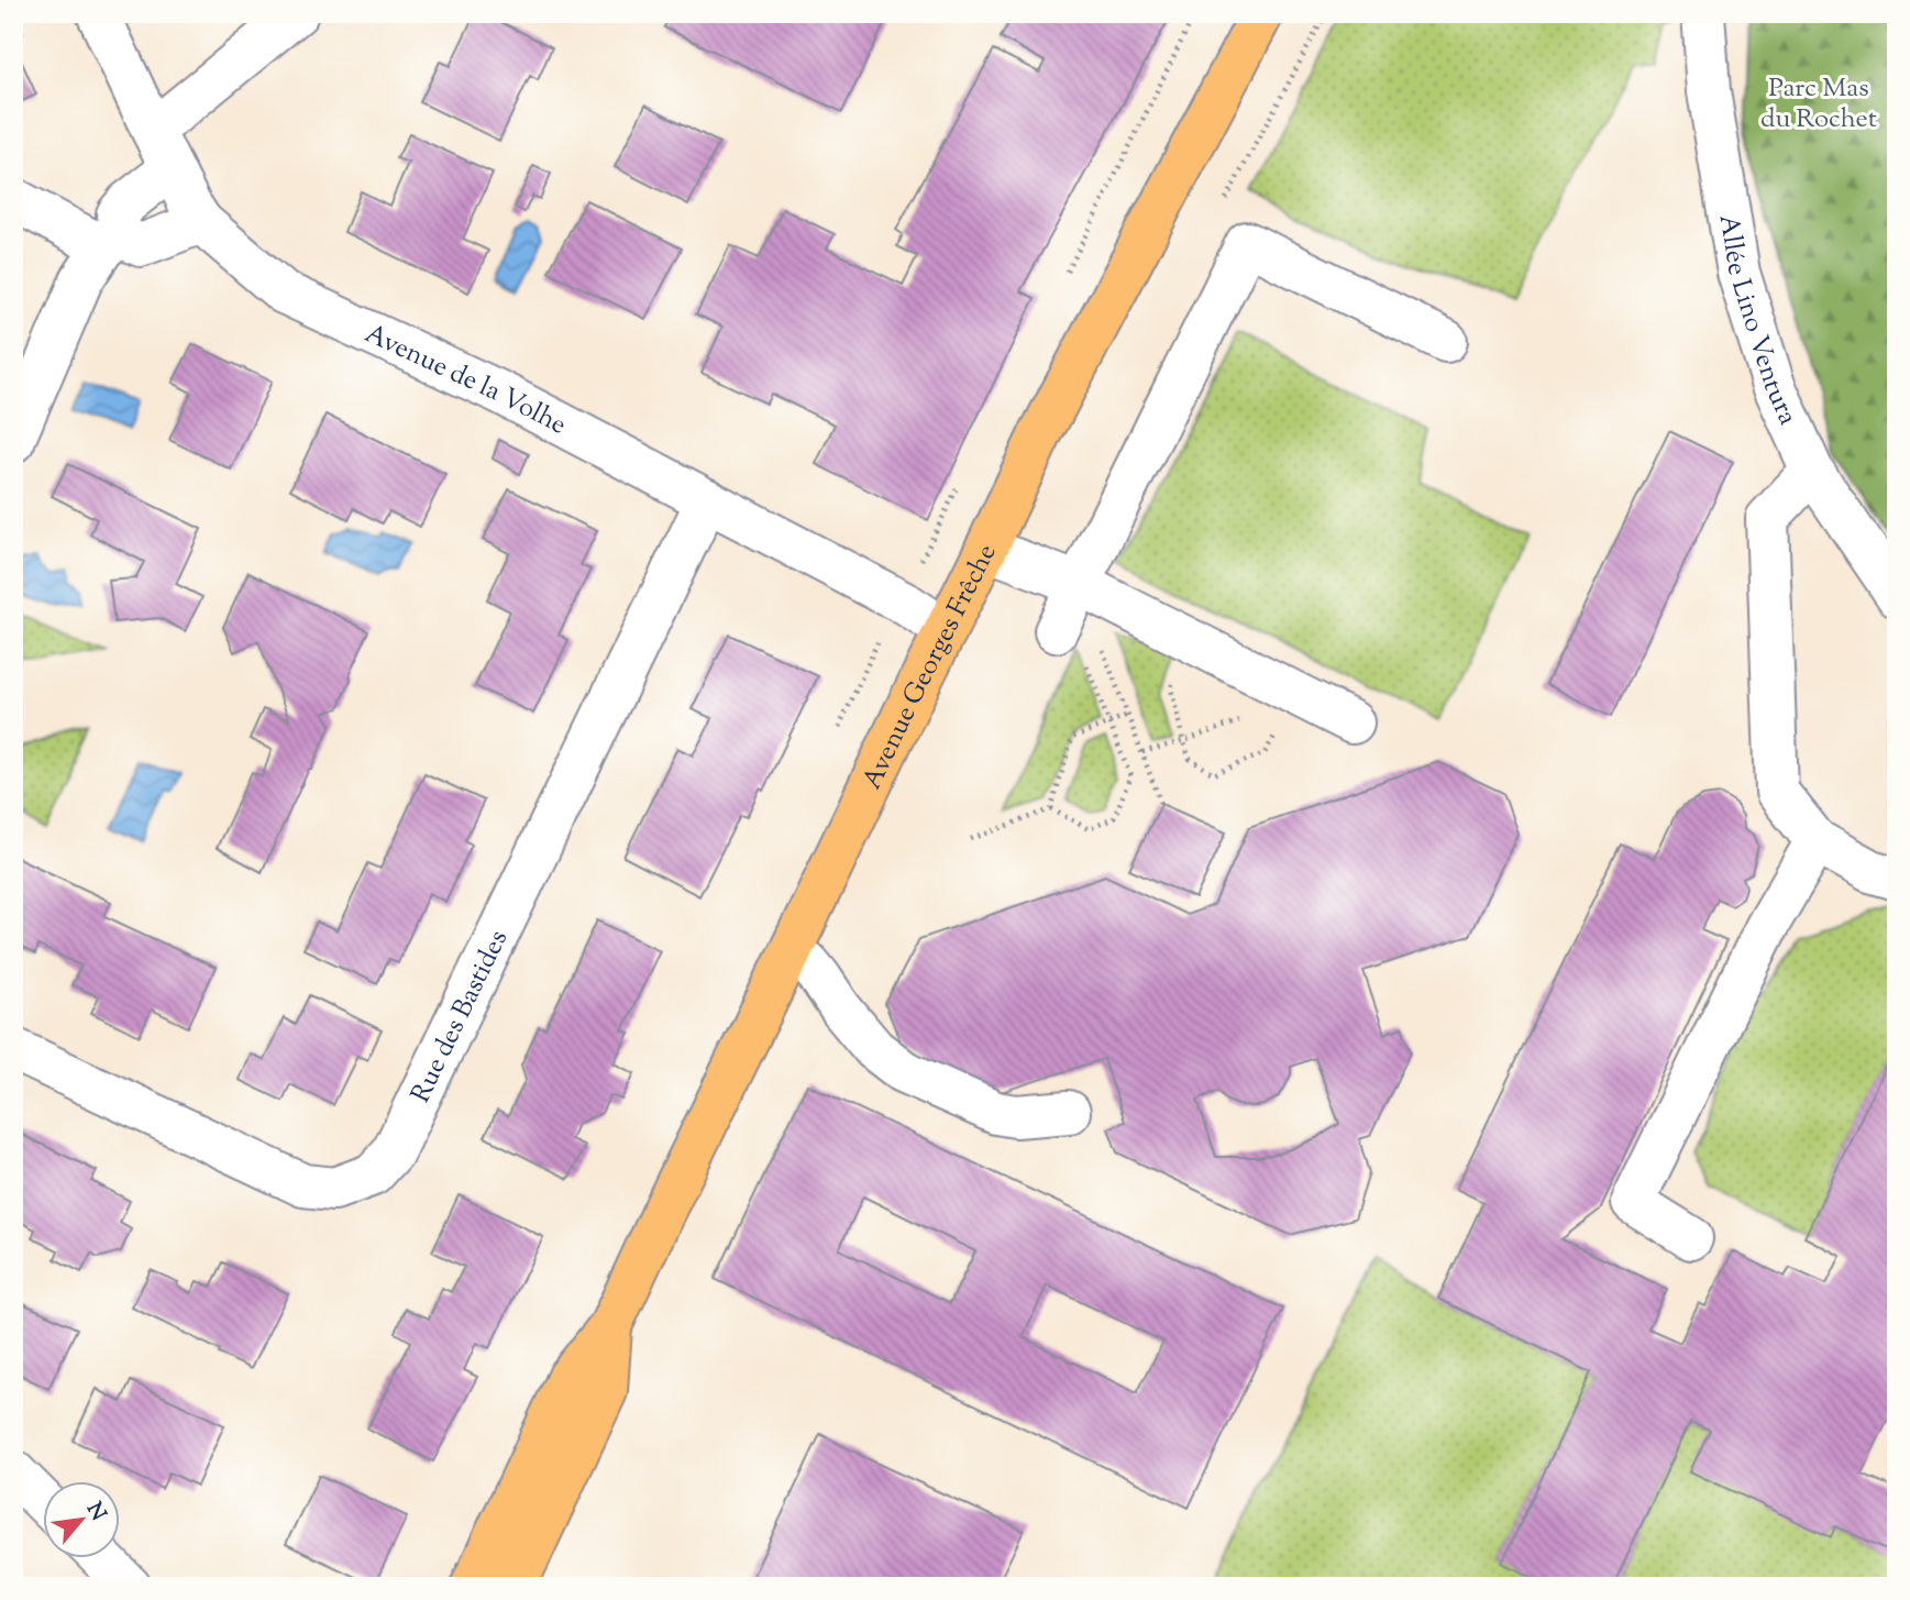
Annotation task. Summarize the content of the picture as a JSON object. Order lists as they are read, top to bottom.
{
  "streets": {
    "main road": ["Avenue Georges Frêche"],
    "street": ["Allée Lino Ventura", "Avenue de la Volhe", "Rue des Bastides"]
  },
  "crossings": [
    ["Avenue de la Volhe", "Avenue Georges Frêche"],
    ["Avenue de la Volhe", "Rue des Bastides"]
  ],
  "parks": ["Parc Mas du Rochet"],
  "north": "top right"
}
